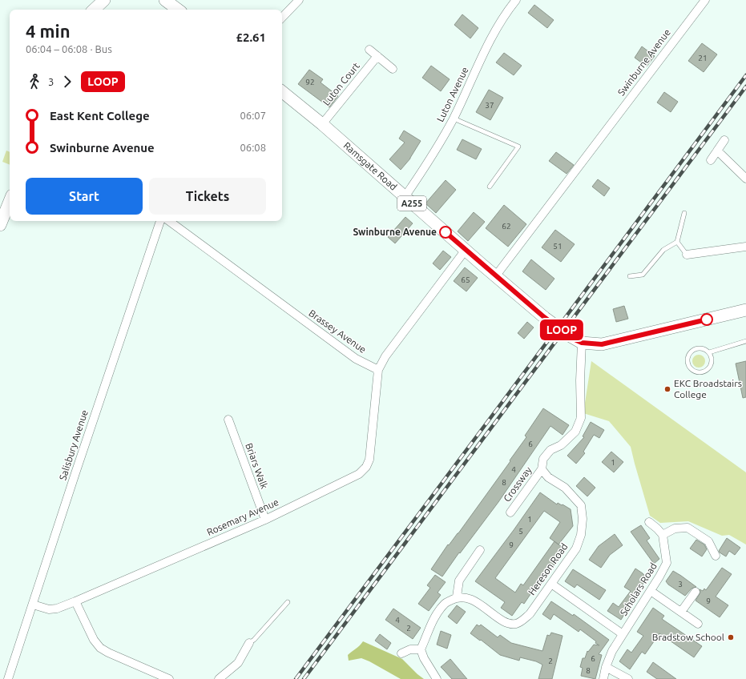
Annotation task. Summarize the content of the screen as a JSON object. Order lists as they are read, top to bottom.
{
  "streets": {
    "main road": ["Ramsgate Road", "A255"],
    "street": [
      "Swinburne Avenue",
      "Luton Court",
      "Luton Avenue",
      "Brassey Avenue",
      "Salisbury Avenue",
      "Briars Walk",
      "Crossway",
      "Rosemary Avenue",
      "Hereson Road",
      "Scholars Road"
    ]
  },
  "crossings": [
    ["Swinburne Avenue", "Ramsgate Road"],
    ["Luton Court", "Ramsgate Road"],
    ["Luton Avenue", "Ramsgate Road"],
    ["Brassey Avenue", "Rosemary Avenue"],
    ["Salisbury Avenue", "Rosemary Avenue"],
    ["Briars Walk", "Rosemary Avenue"],
    ["Crossway", "Hereson Road"]
  ],
  "places": ["Swinburne Avenue", "EKC Broadstairs College", "Bradstow School"],
  "lines": ["bus line LOOP"],
  "house_numbers": [
    "21",
    "92",
    "37",
    "62",
    "51",
    "65",
    "6",
    "1",
    "4",
    "8",
    "1",
    "5",
    "9",
    "3",
    "9",
    "4",
    "2",
    "6",
    "2",
    "8"
  ],
  "page": {
    "on_map": "LOOP",
    "heading": ["4 min", "06:04 – 06:08 · Bus", "£2.61"],
    "legs": ["3", "LOOP"],
    "list": [
      {
        "name": "East Kent College",
        "value": "06:07"
      },
      {
        "name": "Swinburne Avenue",
        "value": "06:08"
      }
    ],
    "buttons": ["Start", "Tickets"]
  }
}
